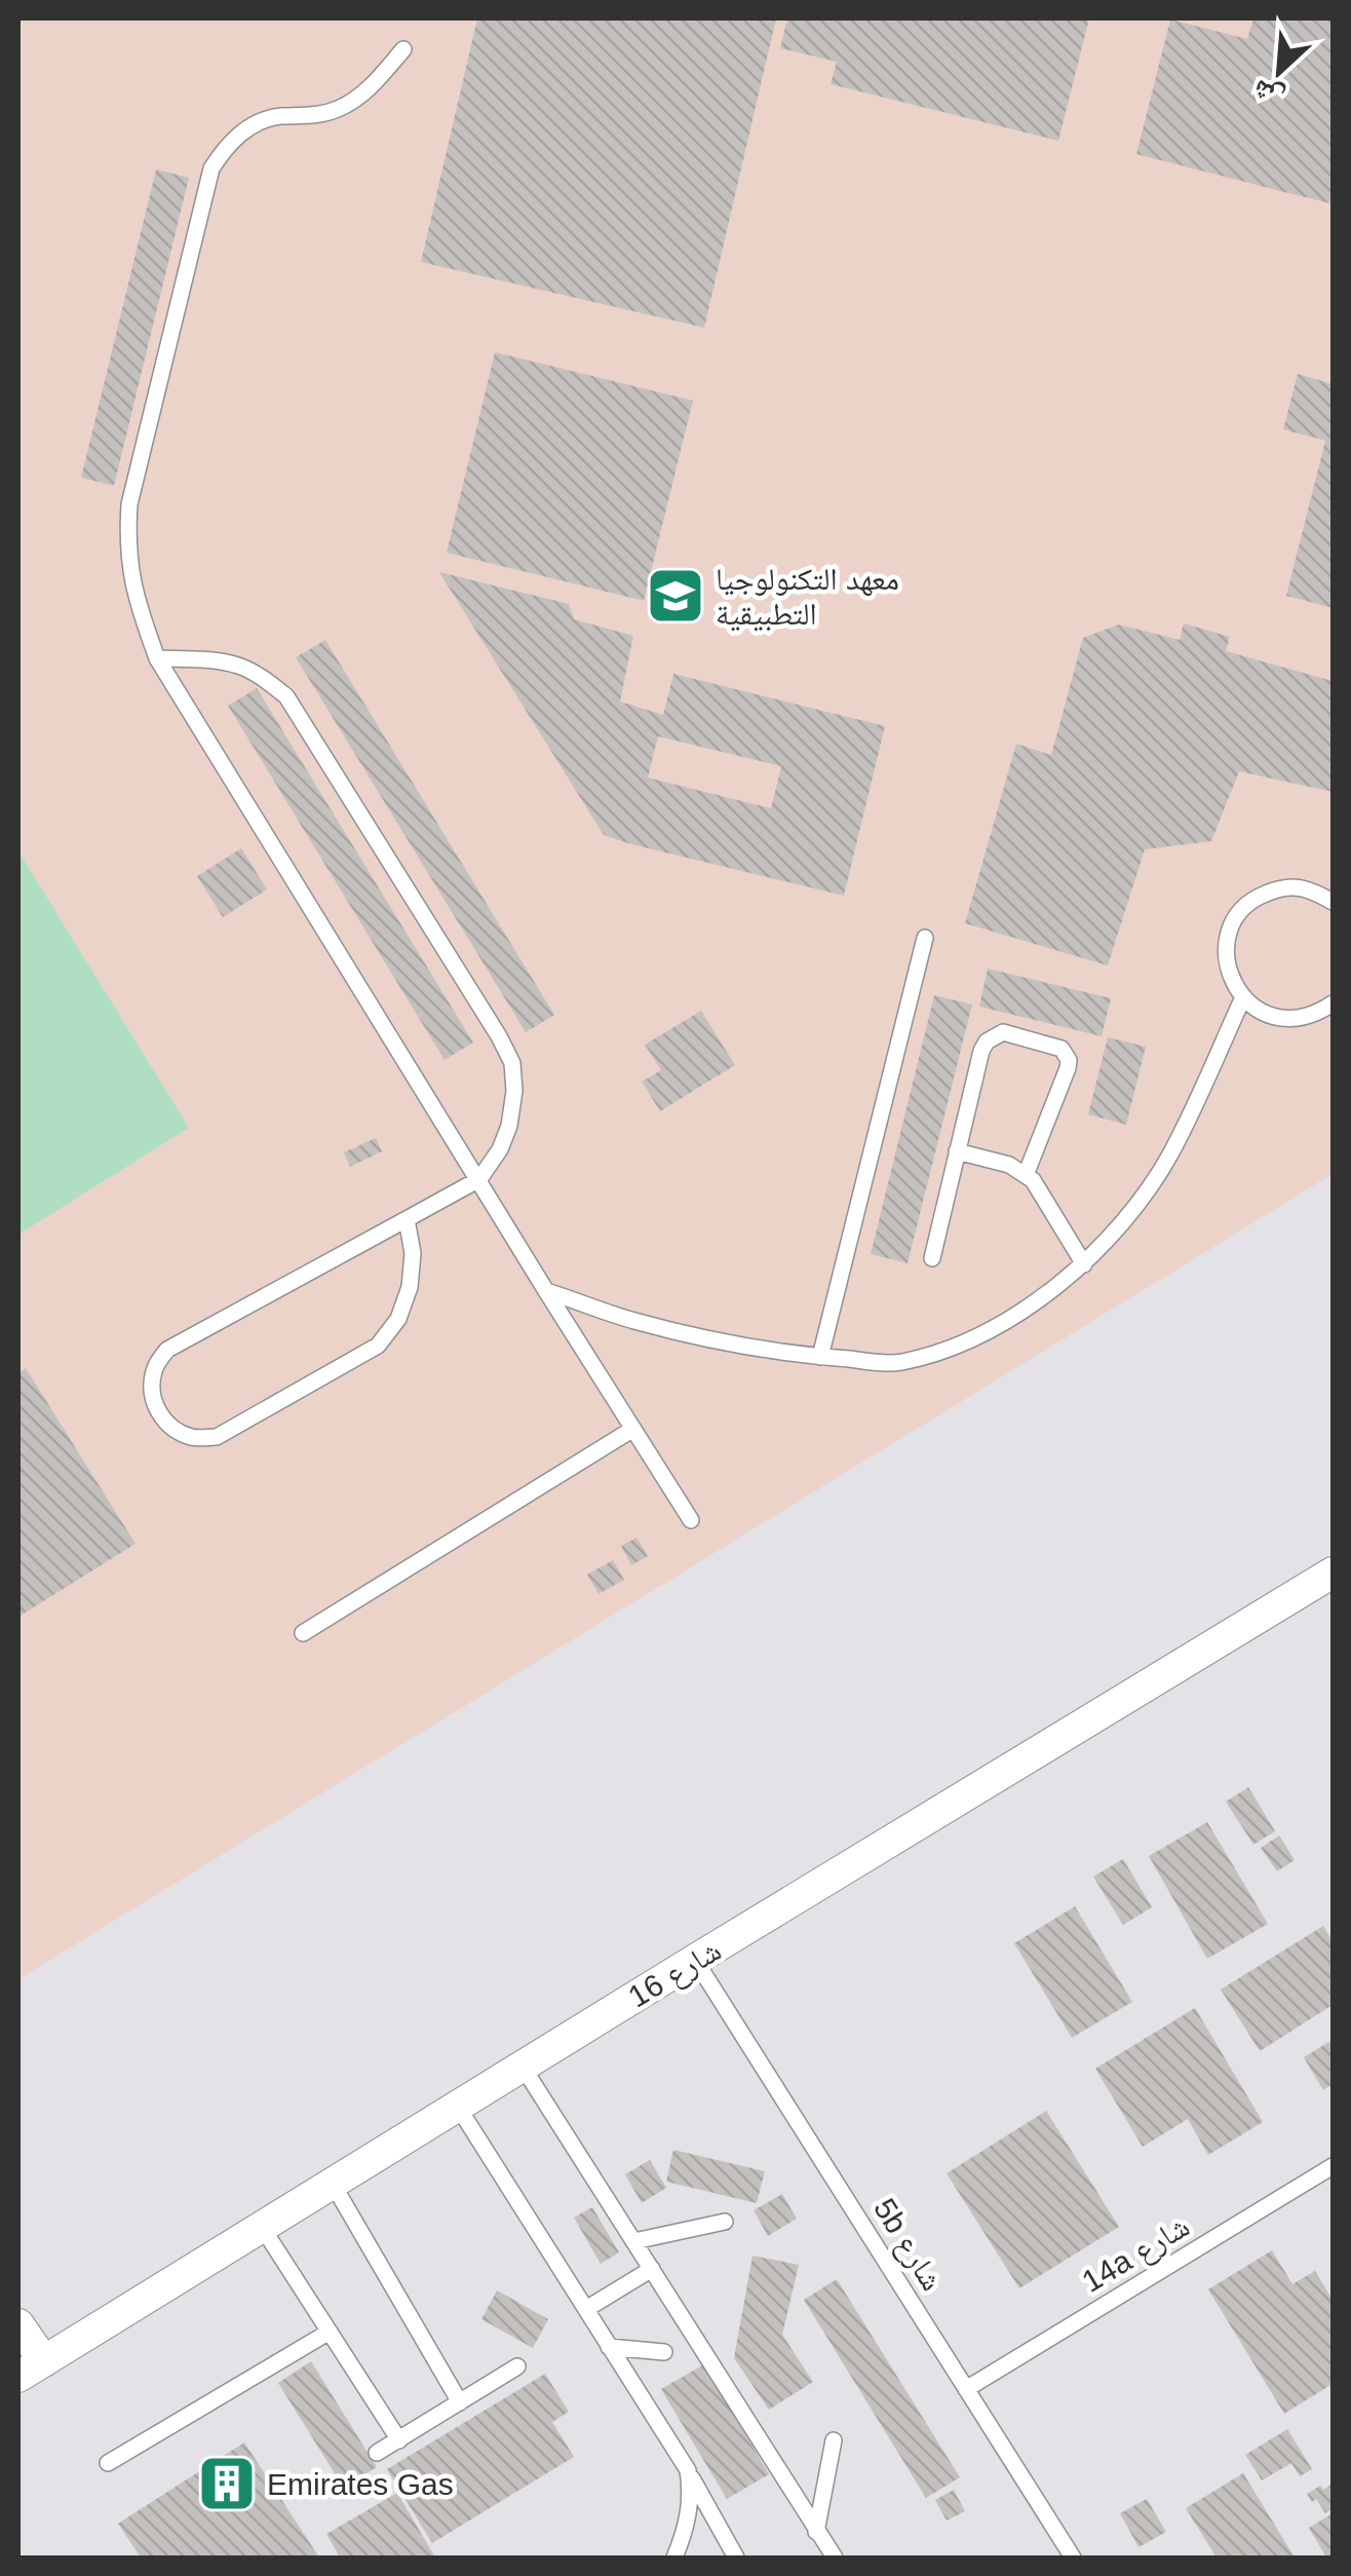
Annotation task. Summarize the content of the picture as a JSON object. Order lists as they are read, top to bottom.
{
  "streets": {
    "street": ["شارع 16"],
    "lane": ["5b شارع", "14a شارع"]
  },
  "crossings": [
    ["شارع 16", "5b شارع"],
    ["5b شارع", "14a شارع"]
  ],
  "places": {
    "school or university": ["معهد التكنولوجيا التطبيقية"],
    "building": ["Emirates Gas"]
  },
  "north": "bottom left"
}
